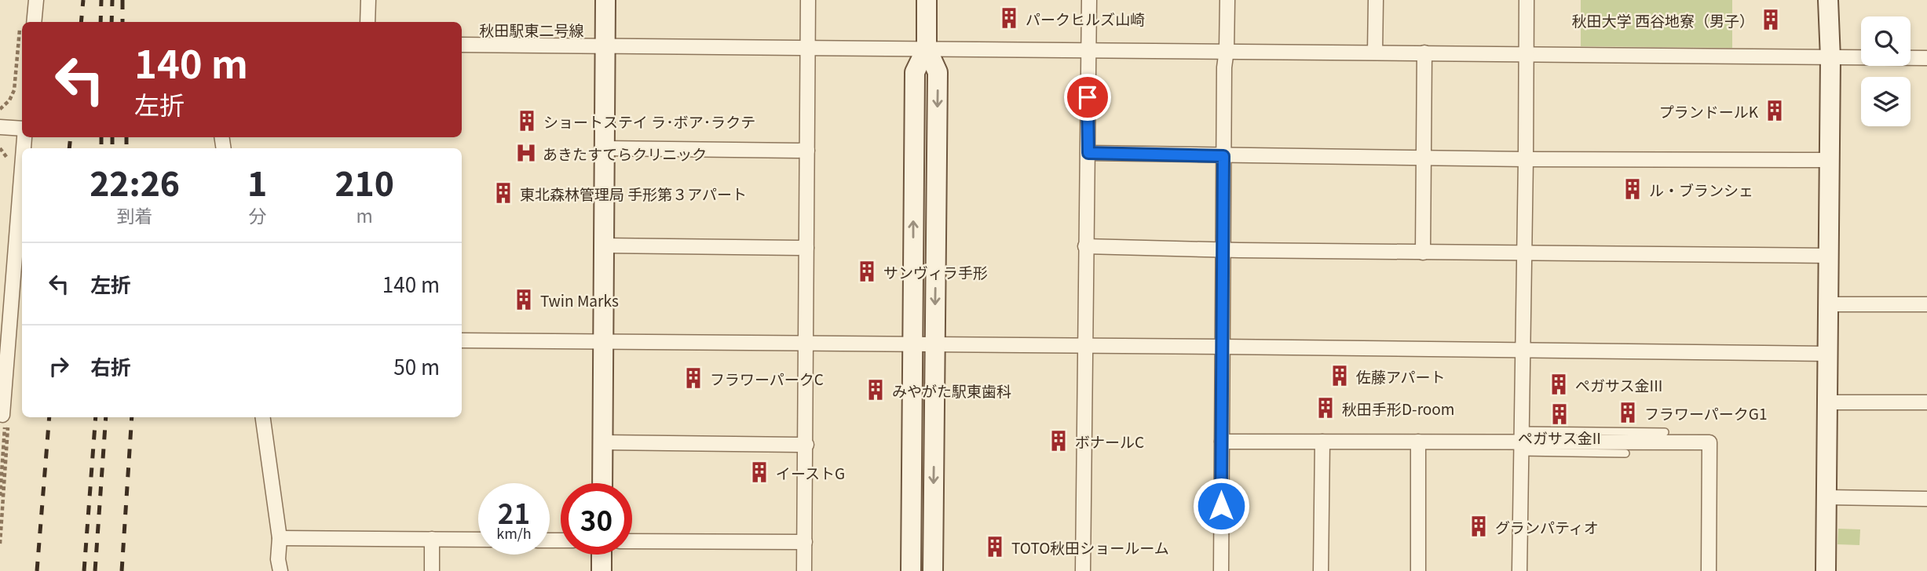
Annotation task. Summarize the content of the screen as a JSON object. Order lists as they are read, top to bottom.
{
  "streets": {
    "street": ["秋田駅東二号線"]
  },
  "places": {
    "building": [
      "パークヒルズ山崎",
      "秋田大学 西谷地寮（男子）",
      "プランドールK",
      "ショートステイ ラ･ボア･ラクテ",
      "ル・ブランシェ",
      "東北森林管理局 手形第３アパート",
      "サンヴィラ手形",
      "Twin Marks",
      "佐藤アパート",
      "フラワーパークC",
      "ペガサス金III",
      "みやがた駅東歯科",
      "秋田手形D-room",
      "フラワーパークG1",
      "ペガサス金II",
      "ボナールC",
      "イーストG",
      "グランパティオ",
      "TOTO秋田ショールーム"
    ],
    "hospital": ["あきたすてらクリニック"]
  },
  "page": {
    "turn": ["140 m", "左折"],
    "eta": [
      "22:26",
      "到着",
      "1",
      "分",
      "210",
      "m"
    ],
    "list": [
      {
        "name": "左折",
        "value": "140 m"
      },
      {
        "name": "右折",
        "value": "50 m"
      }
    ],
    "speed": "21 km/h",
    "limit": "30"
  }
}
